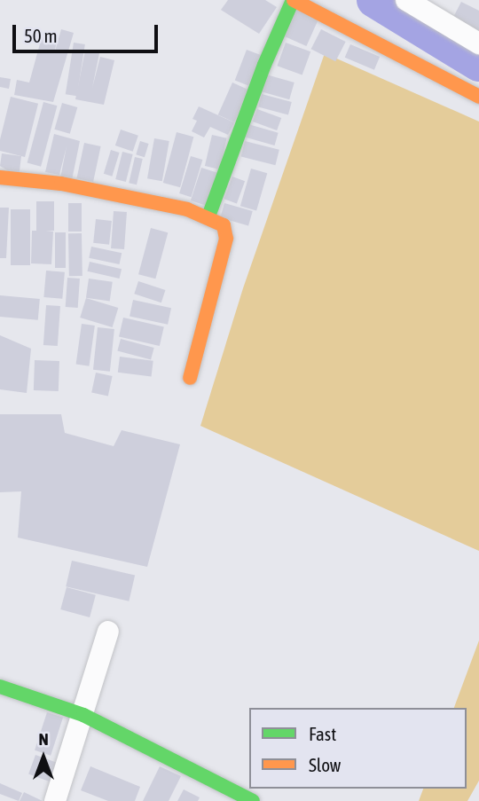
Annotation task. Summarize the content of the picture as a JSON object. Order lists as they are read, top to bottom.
{
  "legend": ["Fast", "Slow"],
  "scale_bar": "50 m",
  "north": "top"
}
